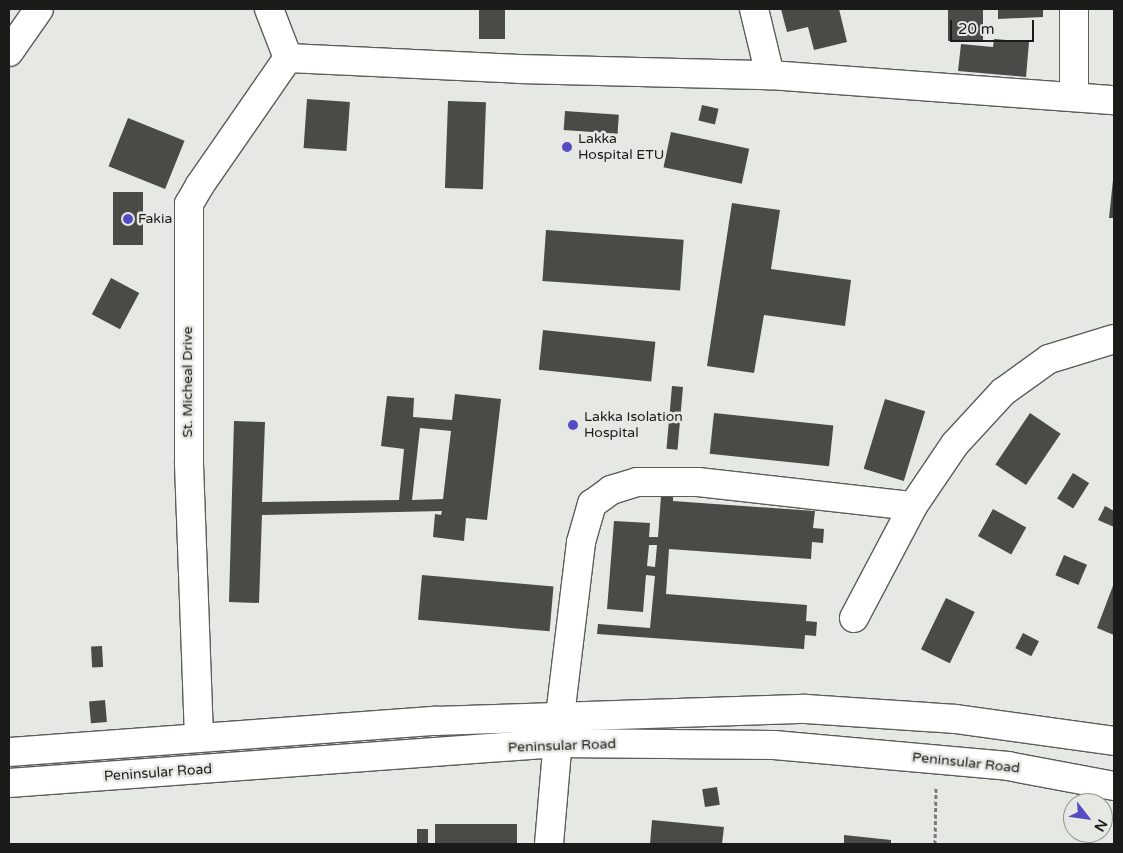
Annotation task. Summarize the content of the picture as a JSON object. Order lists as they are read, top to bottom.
{
  "streets": {
    "street": ["St. Micheal Drive", "Peninsular Road"]
  },
  "places": ["Lakka Hospital ETU", "Fakia", "Lakka Isolation Hospital"],
  "scale_bar": "20 m",
  "north": "bottom right"
}
